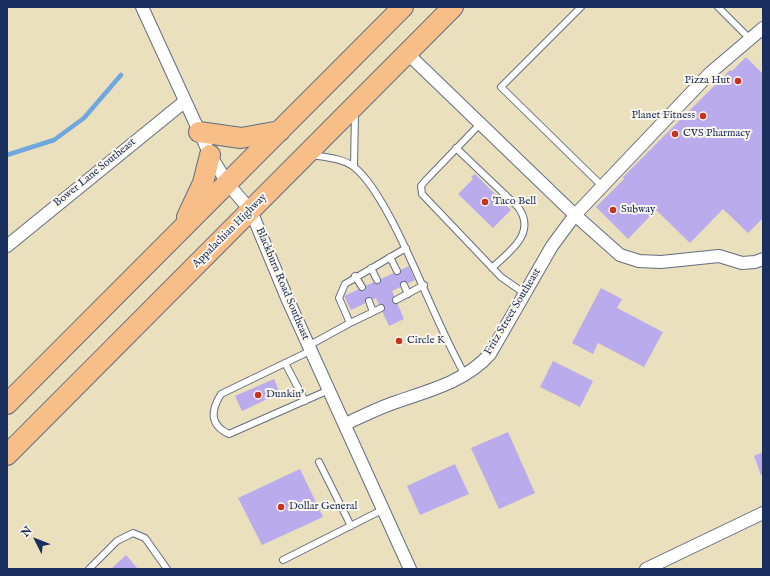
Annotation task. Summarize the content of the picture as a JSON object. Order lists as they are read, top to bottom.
{
  "streets": {
    "highway": ["Appalachian Highway"],
    "street": ["Bower Lane Southeast", "Blackburn Road Southeast", "Fritz Street Southeast"]
  },
  "crossings": [
    ["Bower Lane Southeast", "Blackburn Road Southeast"],
    ["Appalachian Highway", "Blackburn Road Southeast"],
    ["Blackburn Road Southeast", "Fritz Street Southeast"]
  ],
  "places": [
    "Pizza Hut",
    "Planet Fitness",
    "CVS Pharmacy",
    "Taco Bell",
    "Subway",
    "Circle K",
    "Dunkin'",
    "Dollar General"
  ],
  "north": "top left"
}
